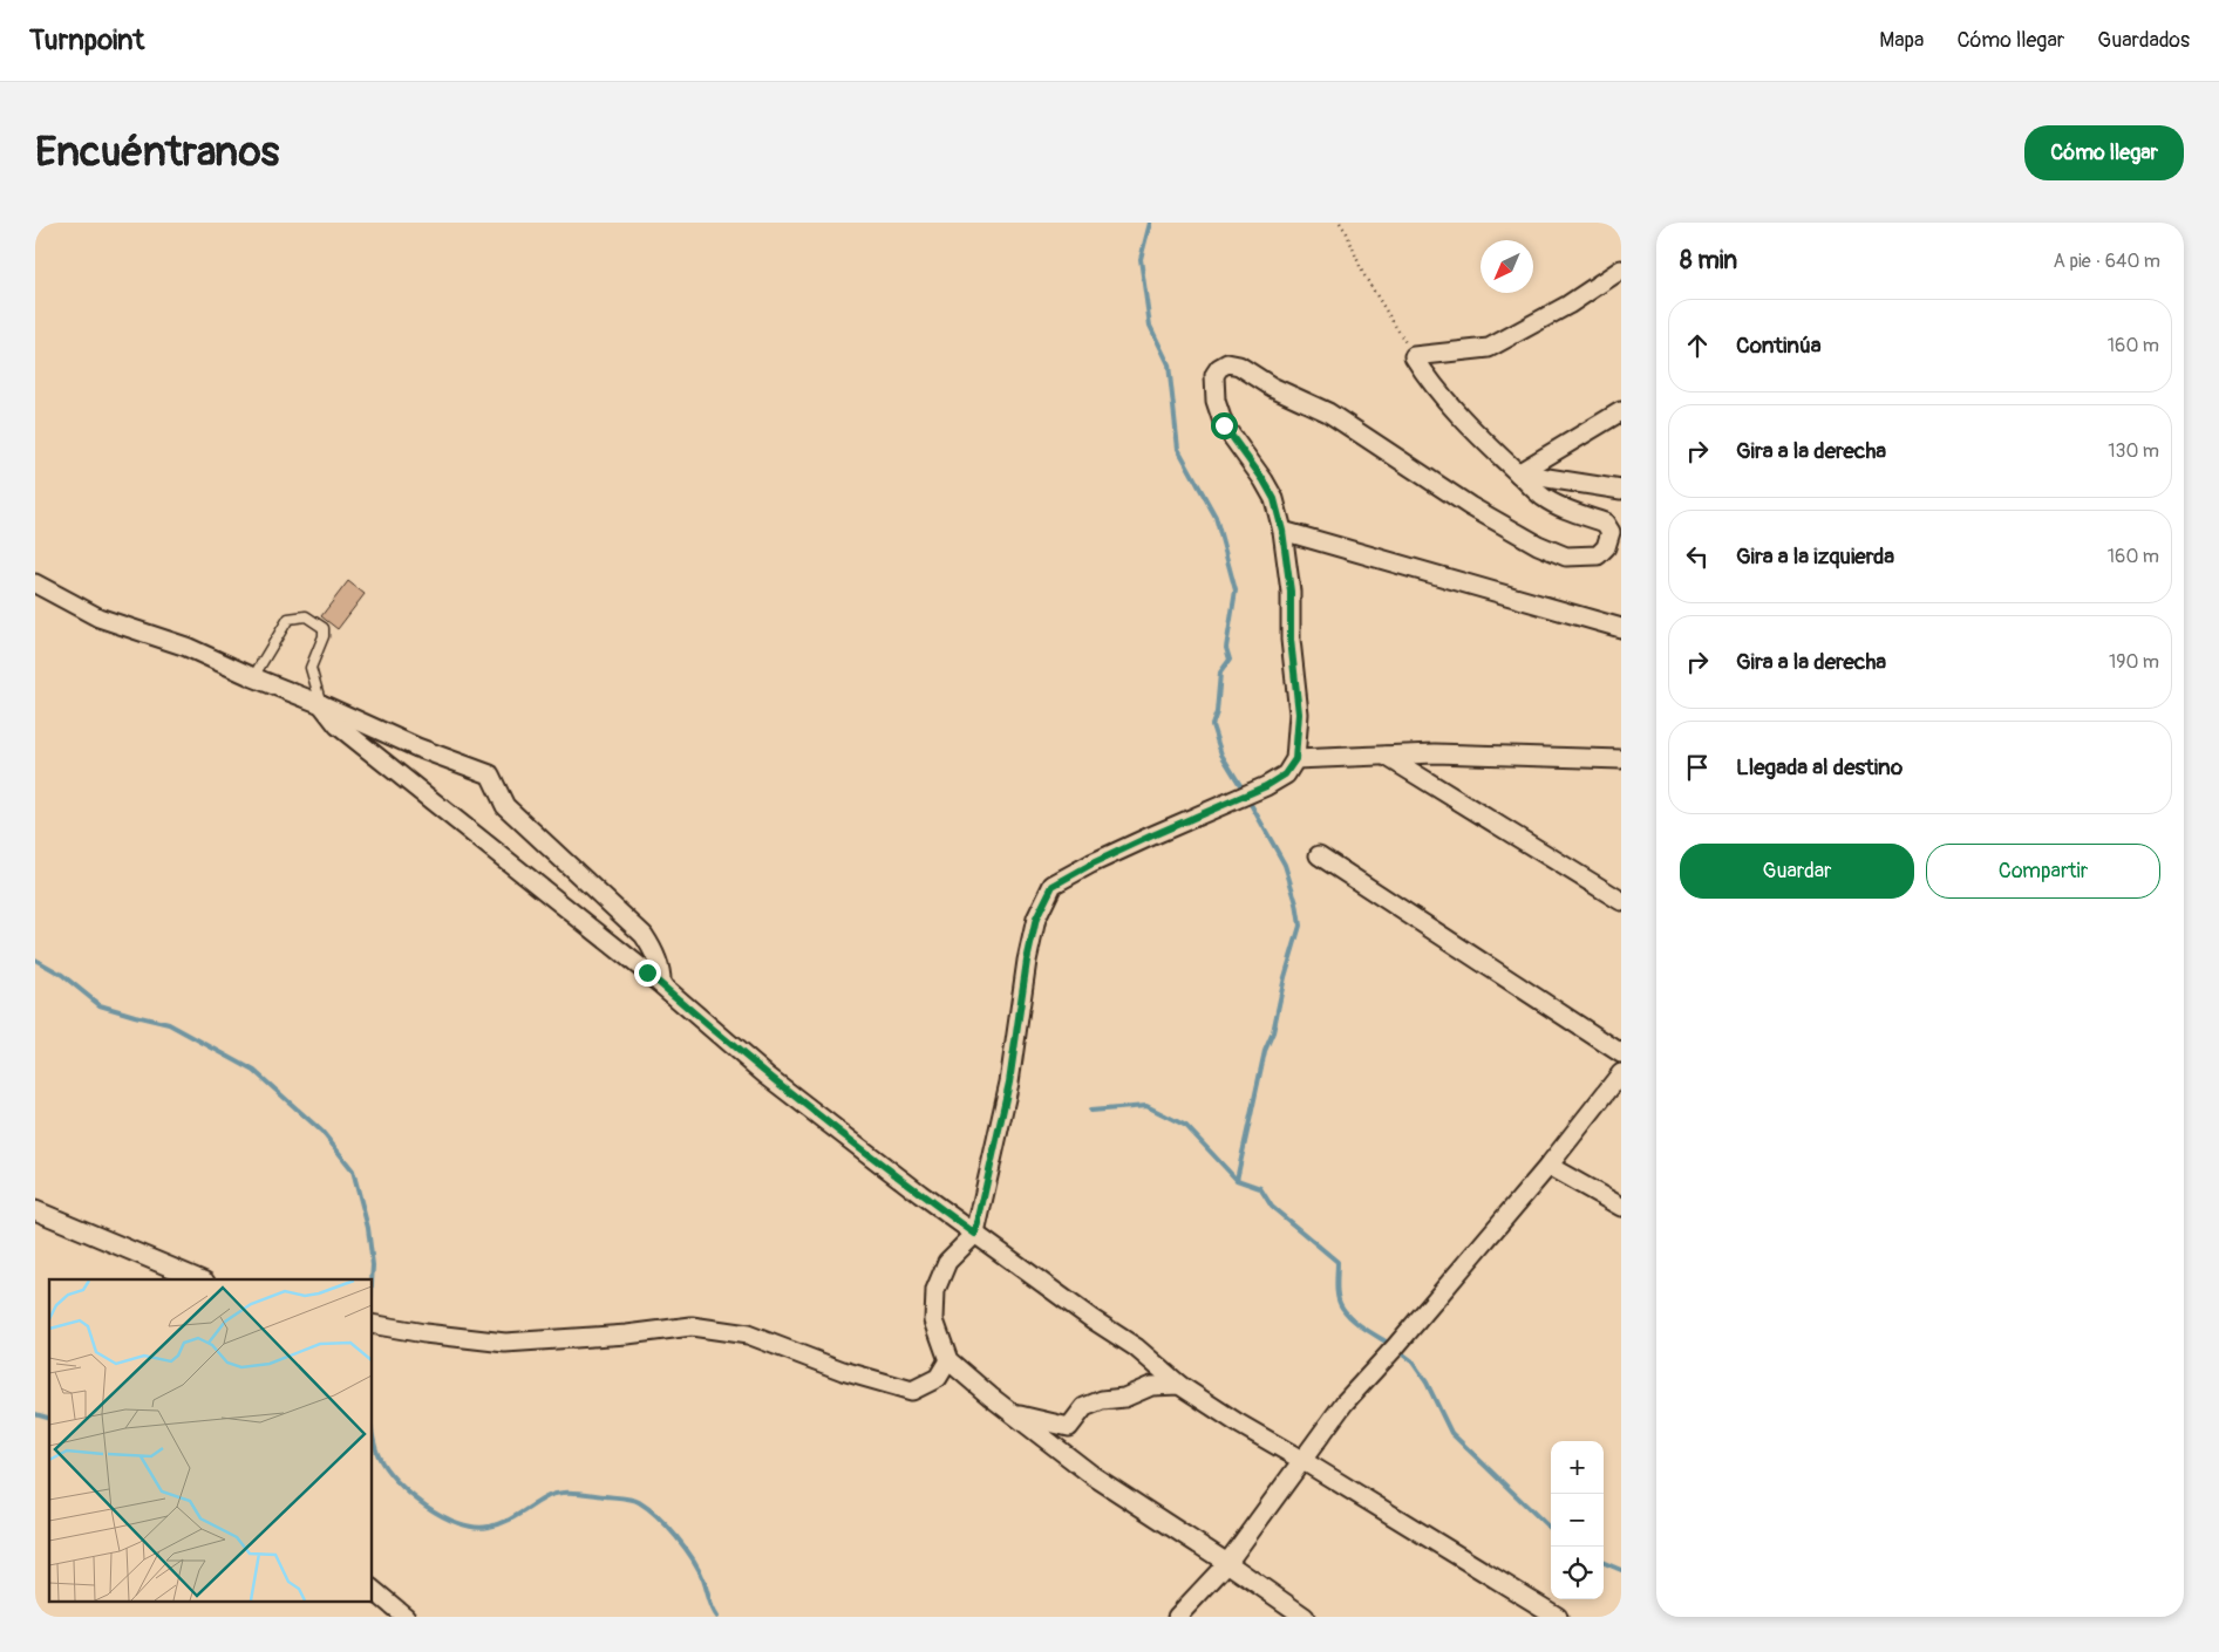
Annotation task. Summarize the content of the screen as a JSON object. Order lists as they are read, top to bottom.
{
  "north": "bottom left",
  "page": {
    "header": "Turnpoint",
    "nav": ["Mapa", "Cómo llegar", "Guardados"],
    "buttons": [
      "Cómo llegar",
      ["Guardar", "Compartir"]
    ],
    "title": "Encuéntranos",
    "heading": ["8 min", "A pie · 640 m"],
    "list": [
      ["Continúa", "160 m"],
      ["Gira a la derecha", "130 m"],
      ["Gira a la izquierda", "160 m"],
      ["Gira a la derecha", "190 m"],
      "Llegada al destino"
    ],
    "map_buttons": ["+", "−"]
  }
}
